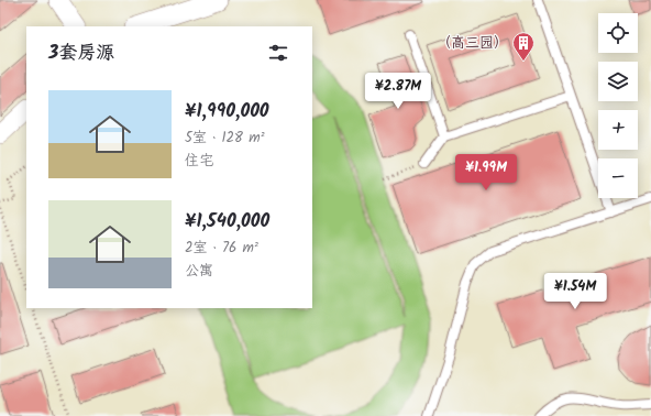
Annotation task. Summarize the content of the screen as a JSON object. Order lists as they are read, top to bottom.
{
  "places": {
    "building": ["（高三园）"]
  },
  "page": {
    "map_buttons": ["+", "−"],
    "heading": "3套房源",
    "price": ["¥2.87M", "¥1.99M", "¥1.54M"],
    "list": [
      {
        "name": "¥1,990,000",
        "note": "5室 · 128 m² · 住宅"
      },
      {
        "name": "¥1,540,000",
        "note": "2室 · 76 m² · 公寓"
      }
    ]
  }
}
